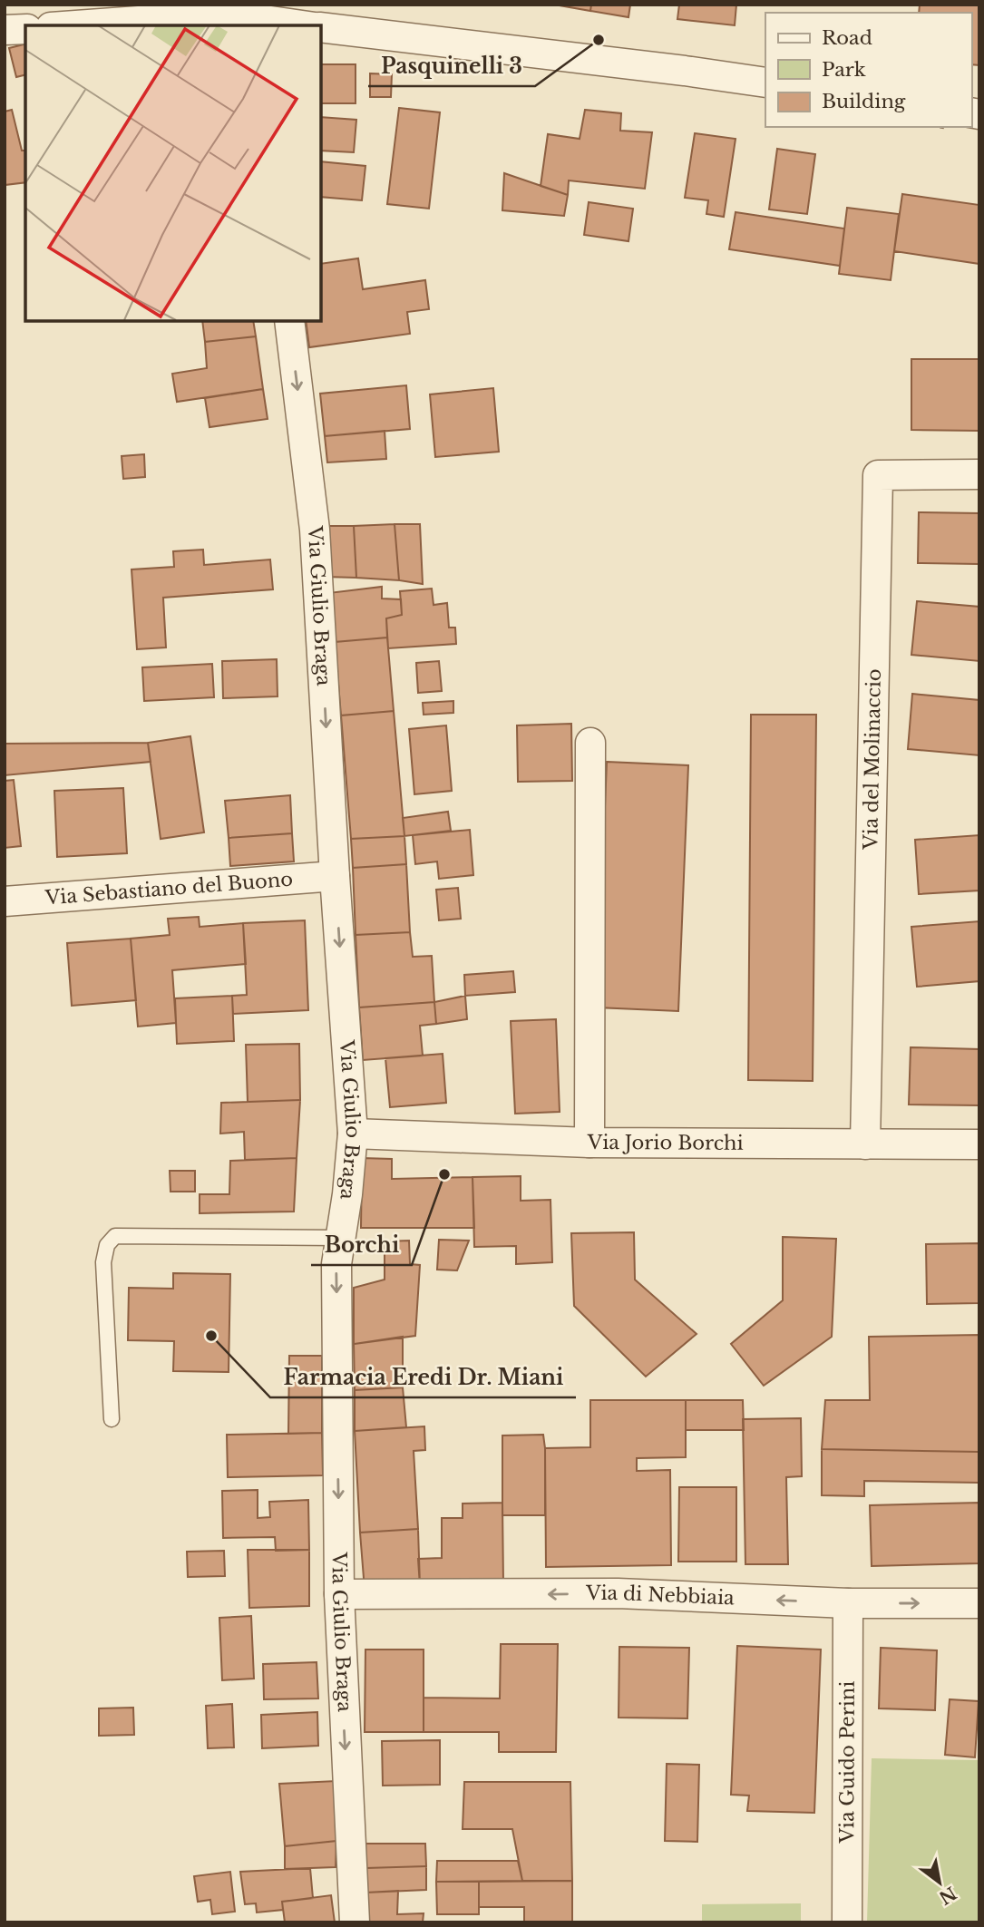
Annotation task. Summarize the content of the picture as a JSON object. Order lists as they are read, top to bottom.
{
  "streets": {
    "street": [
      "Via Giulio Braga",
      "Via del Molinaccio",
      "Via Sebastiano del Buono",
      "Via Jorio Borchi",
      "Via di Nebbiaia",
      "Via Guido Perini"
    ]
  },
  "crossings": [
    ["Via Giulio Braga", "Via Sebastiano del Buono"],
    ["Via Giulio Braga", "Via Jorio Borchi"],
    ["Via Giulio Braga", "Via di Nebbiaia"],
    ["Via del Molinaccio", "Via Jorio Borchi"],
    ["Via di Nebbiaia", "Via Guido Perini"]
  ],
  "one_way": ["Via Giulio Braga"],
  "places": ["Pasquinelli 3", "Borchi", "Farmacia Eredi Dr. Miani"],
  "legend": ["Road", "Park", "Building"],
  "north": "bottom right"
}
